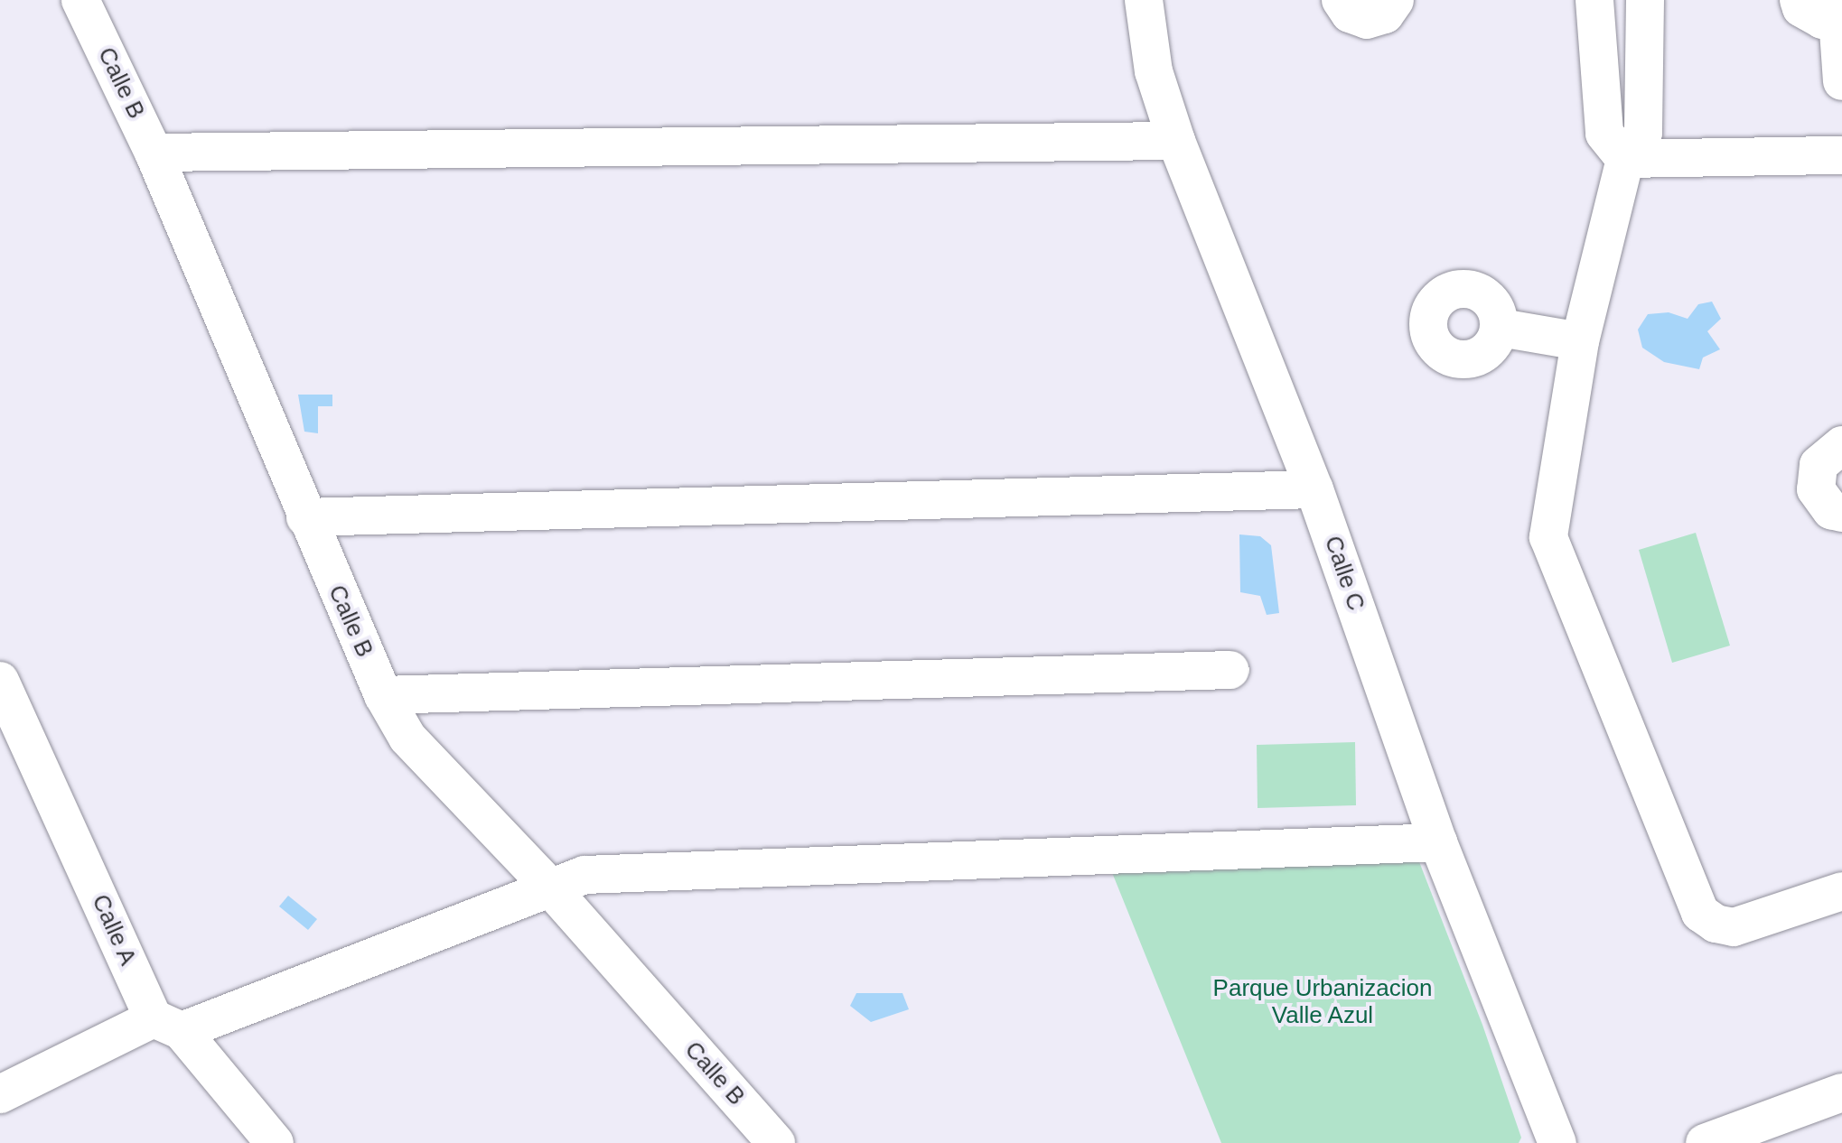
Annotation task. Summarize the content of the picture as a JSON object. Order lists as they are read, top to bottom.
{
  "streets": {
    "street": ["Calle B", "Calle C", "Calle A"]
  },
  "parks": ["Parque Urbanizacion Valle Azul"]
}
